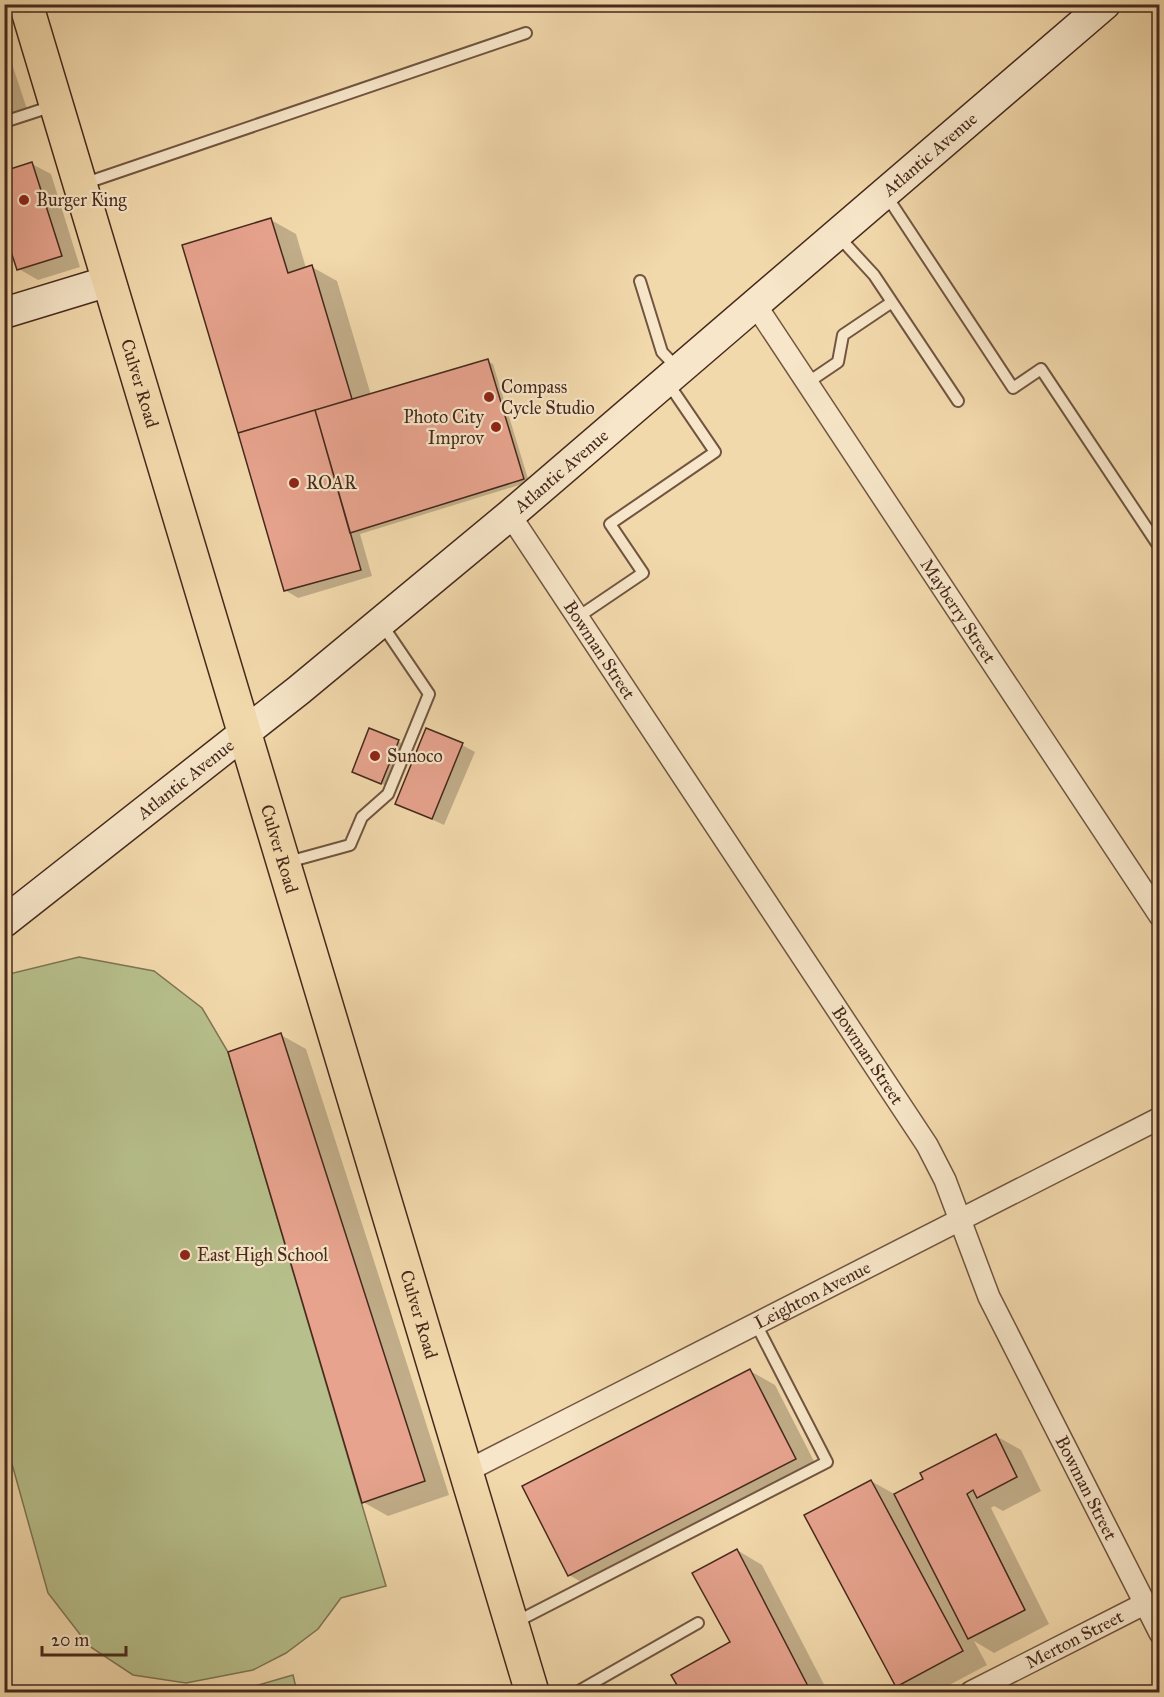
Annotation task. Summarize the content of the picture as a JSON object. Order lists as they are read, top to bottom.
{
  "streets": {
    "main road": ["Atlantic Avenue", "Culver Road"],
    "street": [
      "Mayberry Street",
      "Bowman Street",
      "Leighton Avenue",
      "Merton Street"
    ]
  },
  "crossings": [
    ["Atlantic Avenue", "Culver Road"],
    ["Atlantic Avenue", "Mayberry Street"],
    ["Atlantic Avenue", "Bowman Street"],
    ["Culver Road", "Leighton Avenue"],
    ["Bowman Street", "Leighton Avenue"],
    ["Bowman Street", "Merton Street"]
  ],
  "places": [
    "Burger King",
    "Compass Cycle Studio",
    "Photo City Improv",
    "ROAR",
    "Sunoco",
    "East High School"
  ],
  "scale_bar": "20 m"
}
